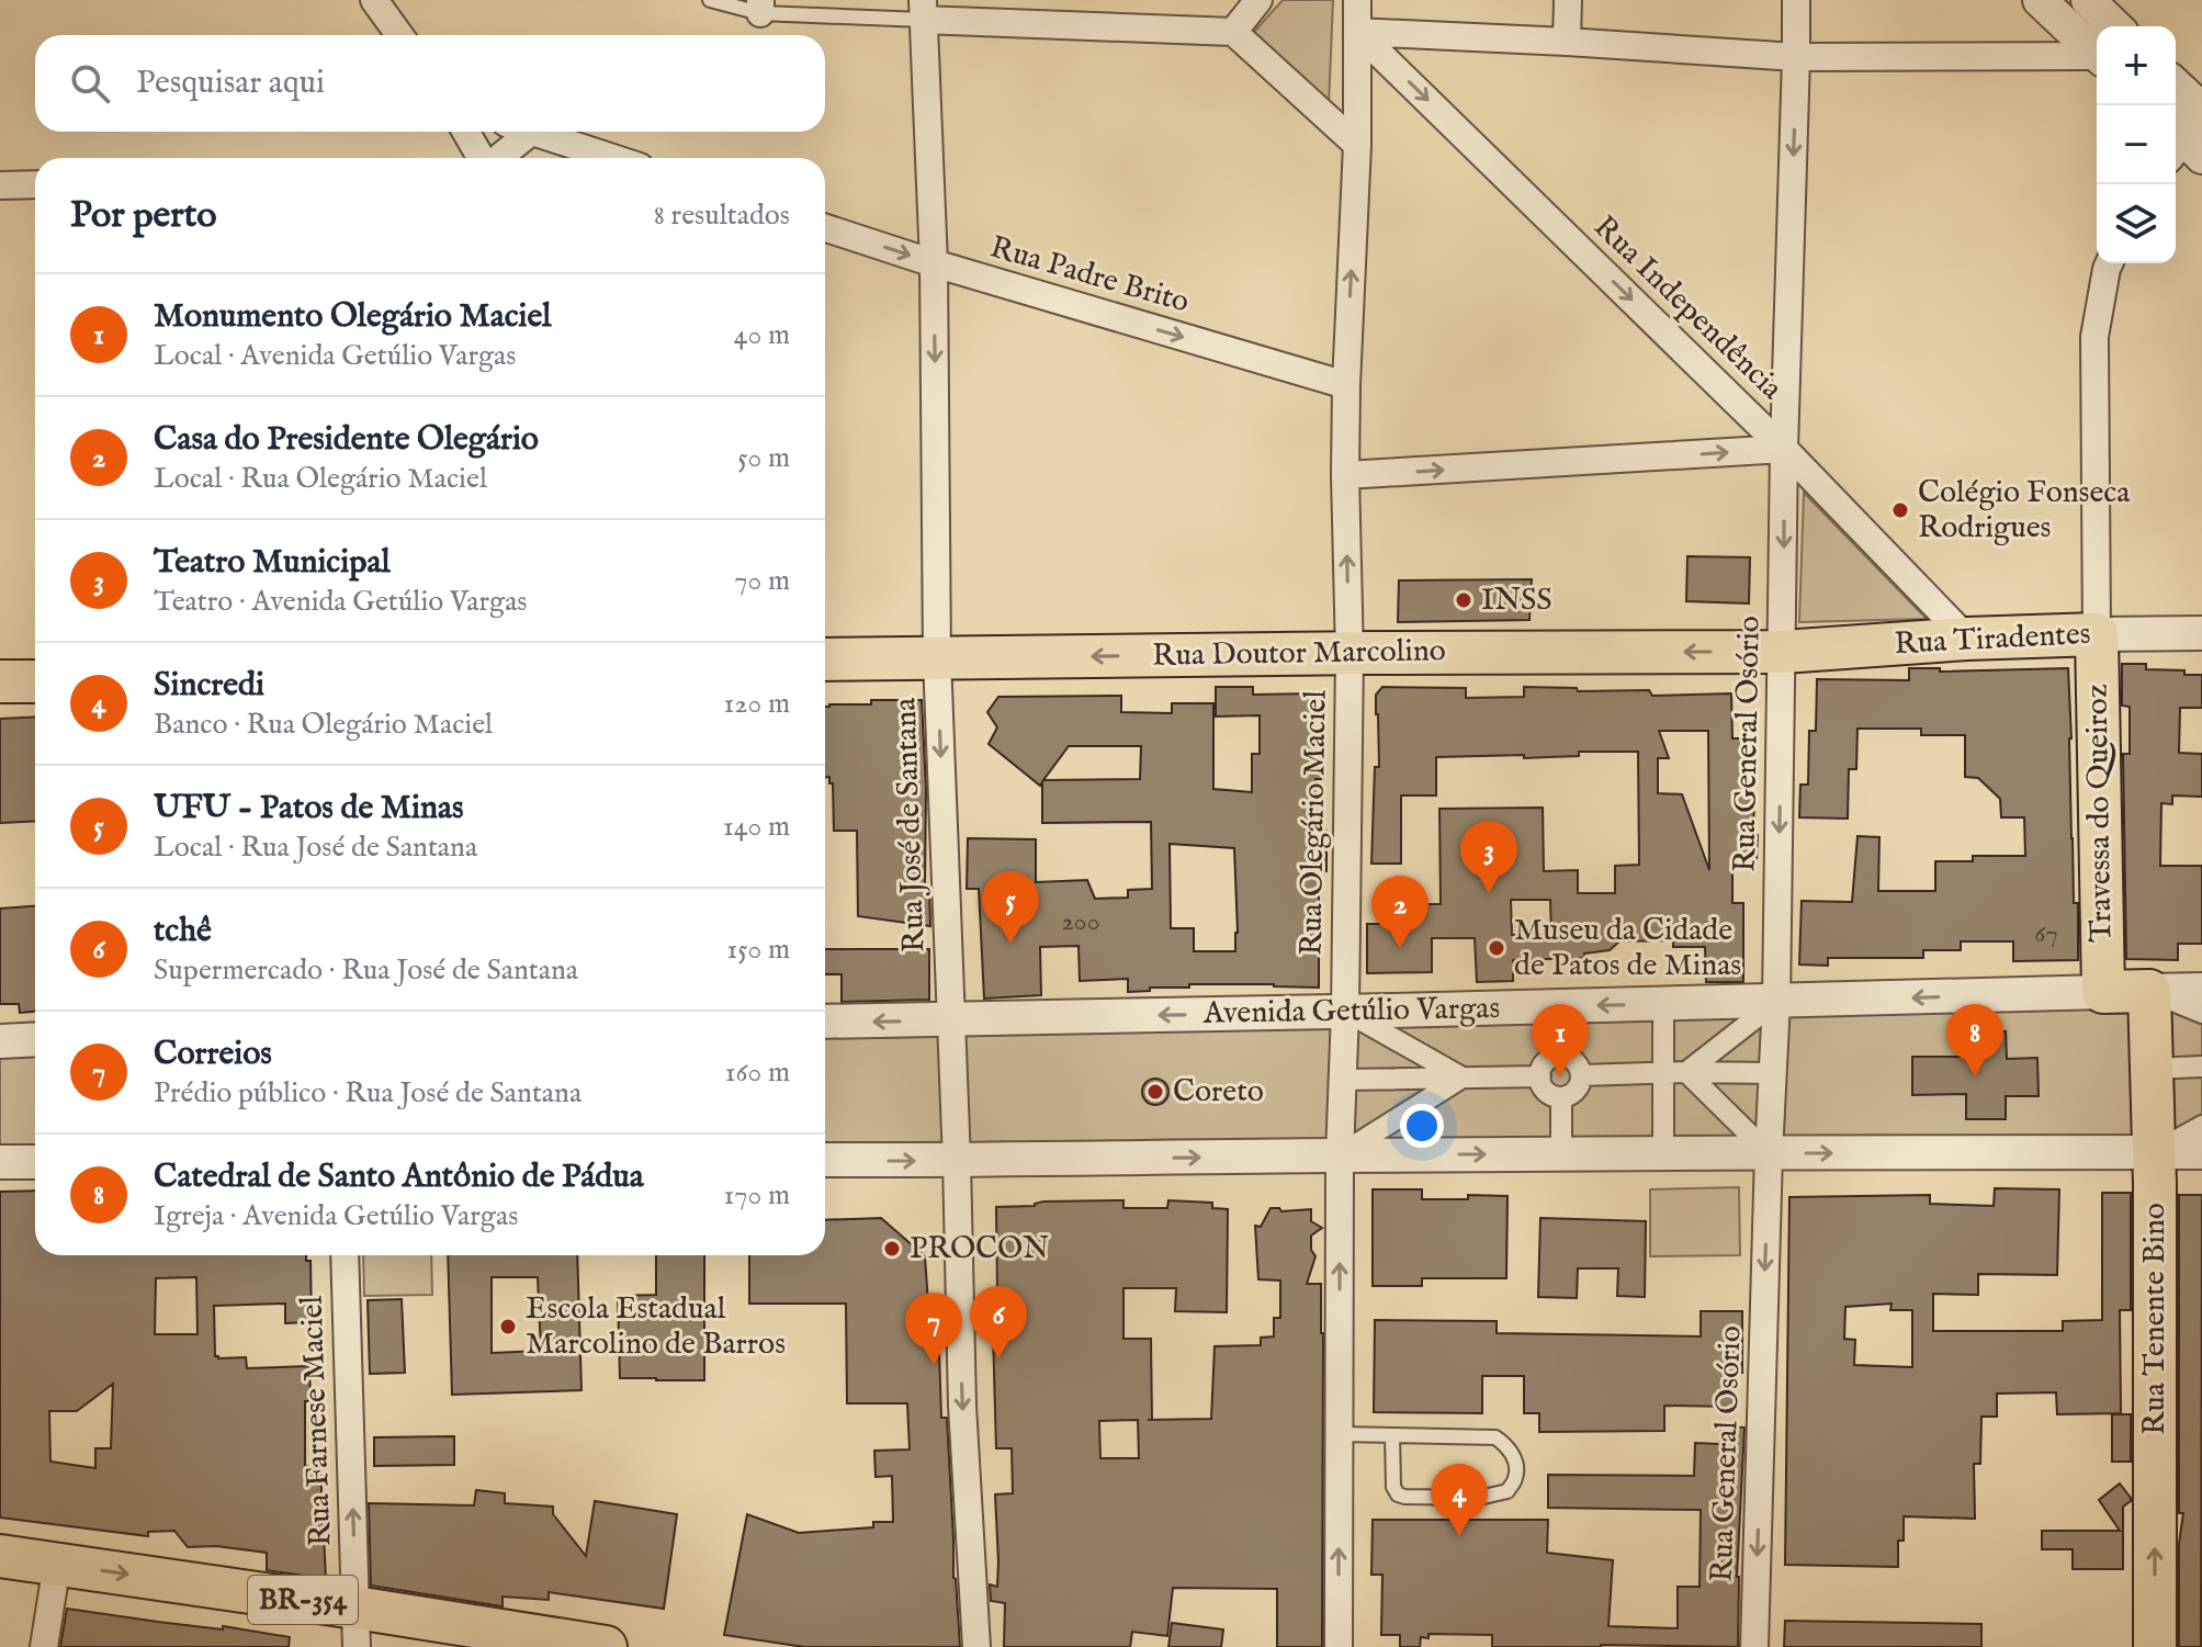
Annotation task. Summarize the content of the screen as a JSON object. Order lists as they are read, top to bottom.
{
  "streets": {
    "main road": [
      "Rua Tiradentes",
      "Rua Doutor Marcolino",
      "Travessa do Queiroz",
      "Avenida Getúlio Vargas",
      "Rua Tenente Bino",
      "BR-354"
    ],
    "street": [
      "Rua Padre Brito",
      "Rua Independência",
      "Rua General Osório",
      "Rua Olegário Maciel",
      "Rua José de Santana",
      "Rua Farnese Maciel"
    ]
  },
  "crossings": [
    ["Rua Padre Brito", "Rua Olegário Maciel"],
    ["Rua Padre Brito", "Rua José de Santana"],
    ["Rua Independência", "Rua Tiradentes"],
    ["Rua Independência", "Rua General Osório"],
    ["Rua Independência", "Rua Olegário Maciel"],
    ["Rua Tiradentes", "Rua Doutor Marcolino"],
    ["Rua Tiradentes", "Rua General Osório"],
    ["Rua Tiradentes", "Travessa do Queiroz"],
    ["Rua Doutor Marcolino", "Rua General Osório"],
    ["Rua Doutor Marcolino", "Rua Olegário Maciel"],
    ["Rua Doutor Marcolino", "Rua José de Santana"],
    ["Rua General Osório", "Avenida Getúlio Vargas"],
    ["Travessa do Queiroz", "Avenida Getúlio Vargas"],
    ["Rua Olegário Maciel", "Avenida Getúlio Vargas"],
    ["Rua José de Santana", "Avenida Getúlio Vargas"],
    ["Avenida Getúlio Vargas", "Rua Tenente Bino"],
    ["Rua Farnese Maciel", "BR-354"]
  ],
  "one_way": [
    "Rua Padre Brito",
    "Rua Independência",
    "Rua Doutor Marcolino",
    "Rua General Osório",
    "Rua Olegário Maciel",
    "Rua José de Santana",
    "Avenida Getúlio Vargas",
    "Rua Tenente Bino",
    "Rua Farnese Maciel"
  ],
  "places": [
    "Colégio Fonseca Rodrigues",
    "INSS",
    "Museu da Cidade de Patos de Minas",
    "Coreto",
    "PROCON",
    "Escola Estadual Marcolino de Barros"
  ],
  "house_numbers": ["200", "67"],
  "page": {
    "map_buttons": ["+", "−"],
    "search": "Pesquisar aqui",
    "heading": ["Por perto", "8 resultados"],
    "list": [
      {
        "mark": "1",
        "name": "Monumento Olegário Maciel",
        "note": "Local · Avenida Getúlio Vargas",
        "value": "40 m"
      },
      {
        "mark": "2",
        "name": "Casa do Presidente Olegário",
        "note": "Local · Rua Olegário Maciel",
        "value": "50 m"
      },
      {
        "mark": "3",
        "name": "Teatro Municipal",
        "note": "Teatro · Avenida Getúlio Vargas",
        "value": "70 m"
      },
      {
        "mark": "4",
        "name": "Sincredi",
        "note": "Banco · Rua Olegário Maciel",
        "value": "120 m"
      },
      {
        "mark": "5",
        "name": "UFU - Patos de Minas",
        "note": "Local · Rua José de Santana",
        "value": "140 m"
      },
      {
        "mark": "6",
        "name": "tchê",
        "note": "Supermercado · Rua José de Santana",
        "value": "150 m"
      },
      {
        "mark": "7",
        "name": "Correios",
        "note": "Prédio público · Rua José de Santana",
        "value": "160 m"
      },
      {
        "mark": "8",
        "name": "Catedral de Santo Antônio de Pádua",
        "note": "Igreja · Avenida Getúlio Vargas",
        "value": "170 m"
      }
    ],
    "pins": [
      "3",
      "5",
      "2",
      "1",
      "8",
      "6",
      "7",
      "4"
    ]
  }
}
